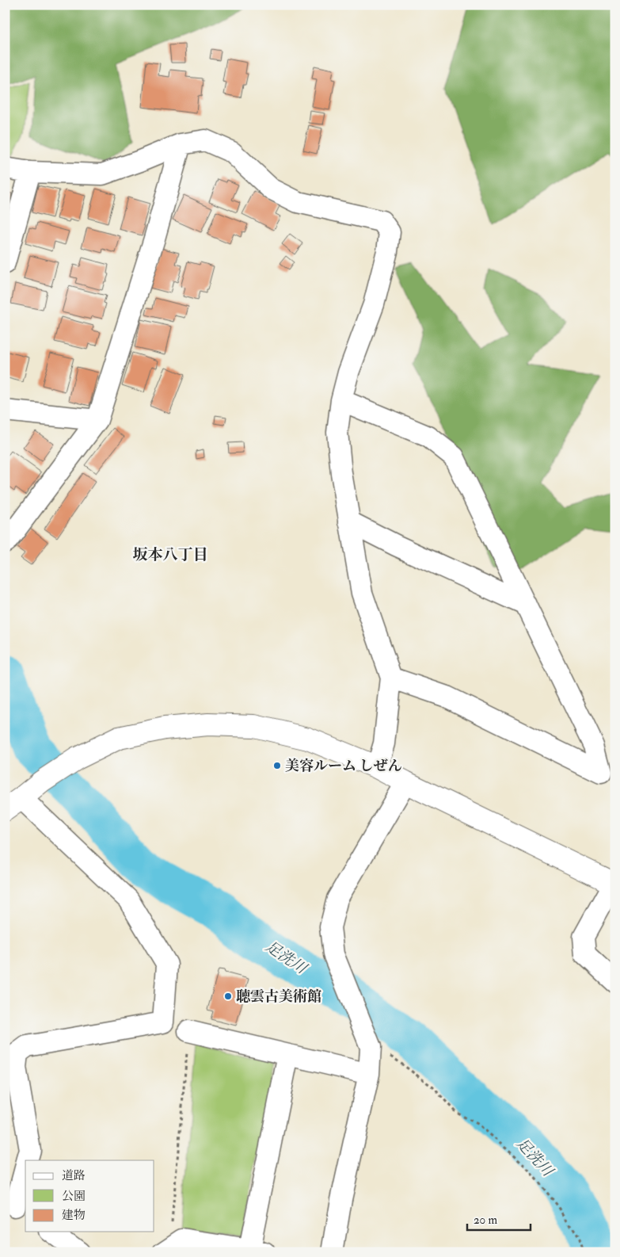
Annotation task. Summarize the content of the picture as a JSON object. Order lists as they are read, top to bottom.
{
  "districts": ["坂本八丁目"],
  "water": ["足洗川"],
  "places": ["美容ルーム しぜん", "聴雲古美術館"],
  "legend": ["道路", "公園", "建物"],
  "scale_bar": "20 m"
}
